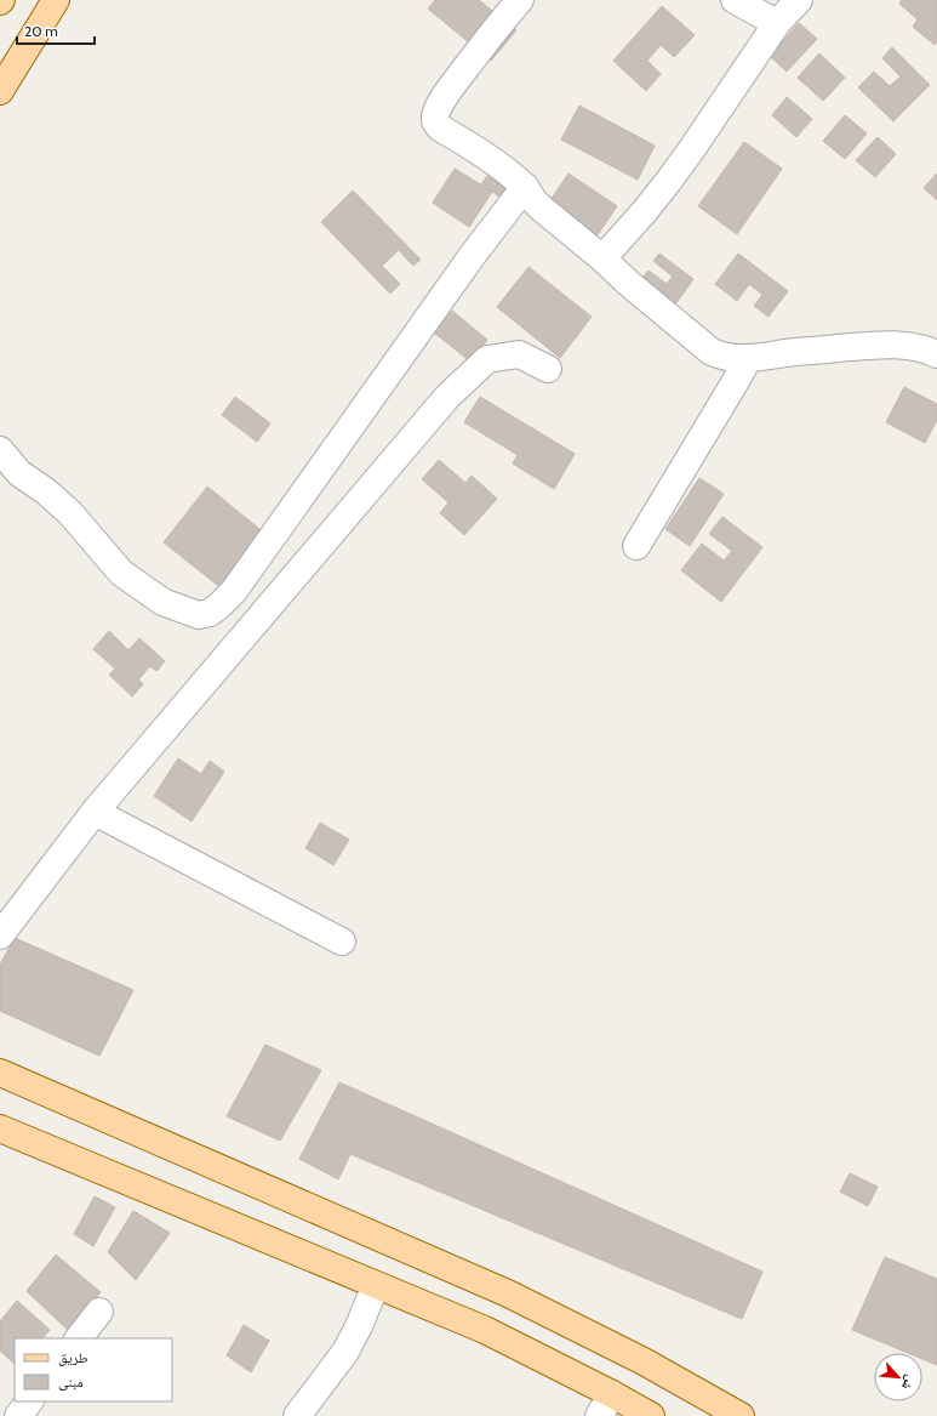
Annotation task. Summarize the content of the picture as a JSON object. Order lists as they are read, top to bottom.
{
  "legend": ["طريق", "مبنى"],
  "scale_bar": "20 m",
  "north": "bottom right"
}
